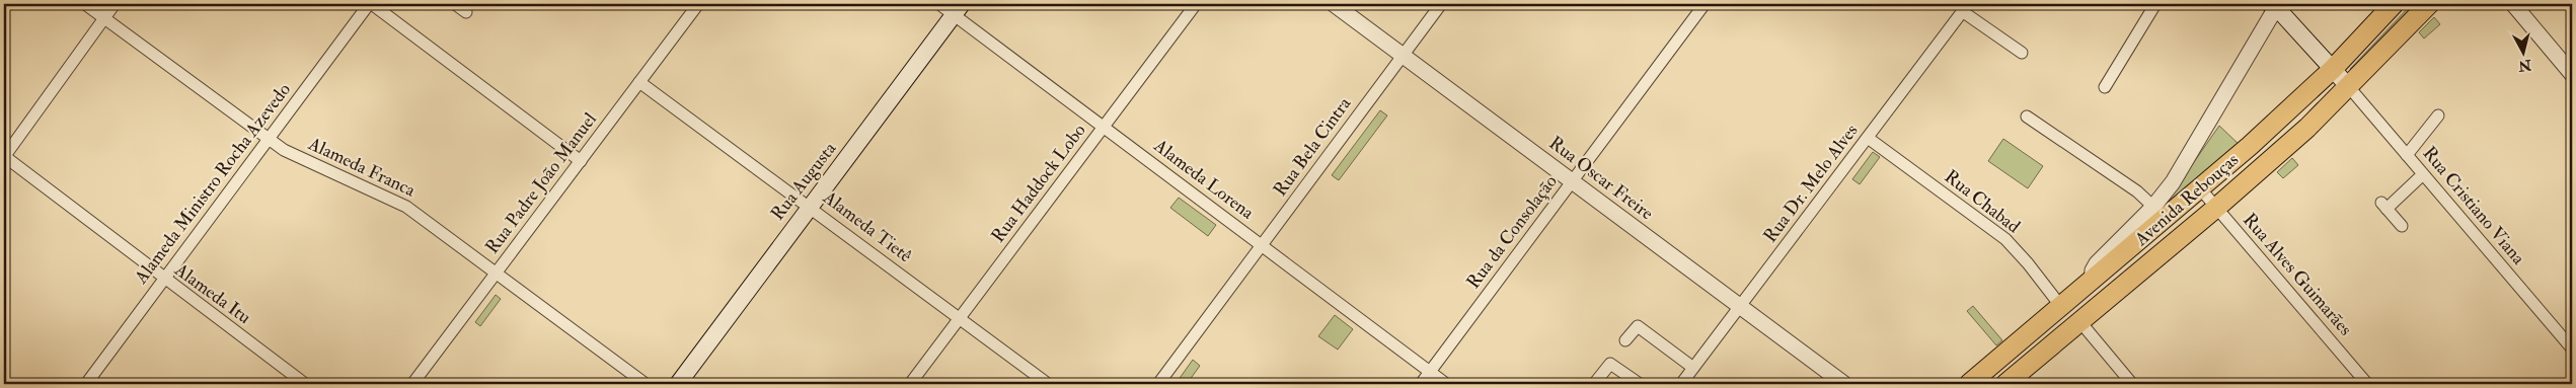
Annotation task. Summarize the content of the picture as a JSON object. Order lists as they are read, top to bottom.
{
  "streets": {
    "main road": ["Rua Augusta", "Avenida Rebouças"],
    "street": [
      "Rua Bela Cintra",
      "Alameda Franca",
      "Rua Oscar Freire",
      "Alameda Lorena",
      "Alameda Ministro Rocha Azevedo",
      "Rua Padre João Manuel",
      "Rua Haddock Lobo",
      "Rua Dr. Melo Alves",
      "Rua Chabad",
      "Rua Cristiano Viana",
      "Alameda Tietê",
      "Rua da Consolação",
      "Rua Alves Guimarães",
      "Alameda Itu"
    ]
  },
  "crossings": [
    ["Rua Bela Cintra", "Rua Oscar Freire"],
    ["Rua Bela Cintra", "Alameda Lorena"],
    ["Alameda Franca", "Alameda Ministro Rocha Azevedo"],
    ["Alameda Franca", "Rua Padre João Manuel"],
    ["Rua Oscar Freire", "Rua Dr. Melo Alves"],
    ["Rua Oscar Freire", "Rua da Consolação"],
    ["Alameda Lorena", "Rua Augusta"],
    ["Alameda Lorena", "Rua Haddock Lobo"],
    ["Alameda Lorena", "Rua da Consolação"],
    ["Rua Augusta", "Alameda Tietê"],
    ["Alameda Ministro Rocha Azevedo", "Alameda Itu"],
    ["Rua Padre João Manuel", "Alameda Tietê"],
    ["Rua Haddock Lobo", "Alameda Tietê"],
    ["Rua Dr. Melo Alves", "Rua Chabad"],
    ["Avenida Rebouças", "Rua Chabad"],
    ["Avenida Rebouças", "Rua Cristiano Viana"],
    ["Avenida Rebouças", "Rua Alves Guimarães"]
  ],
  "north": "bottom"
}
